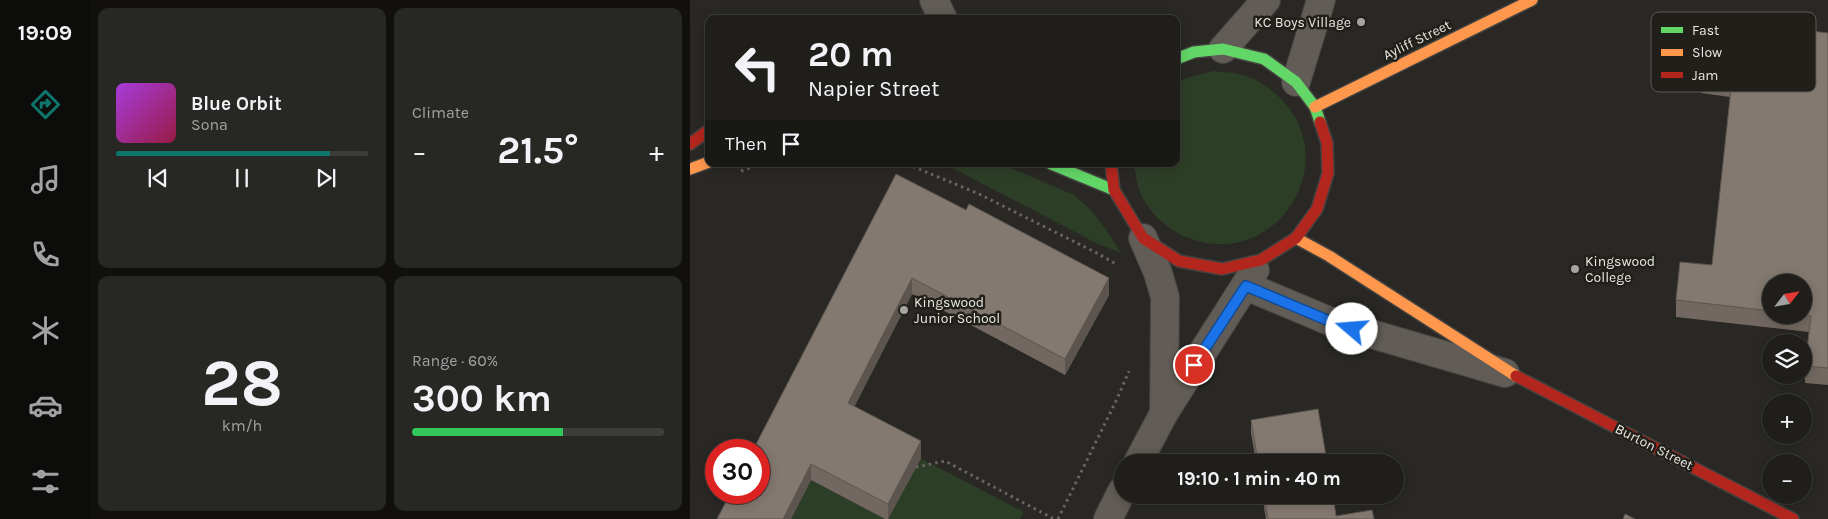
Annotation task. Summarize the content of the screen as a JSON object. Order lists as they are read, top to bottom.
{
  "streets": {
    "street": ["Ayliff Street", "Burton Street"]
  },
  "places": ["KC Boys Village", "Kingswood College", "Kingswood Junior School"],
  "legend": ["Fast", "Slow", "Jam"],
  "north": "top right",
  "page": {
    "tabs": "19:09",
    "tile": [
      "Climate",
      ["28", "km/h"],
      ["Range · 60%", "300 km"]
    ],
    "turn": ["20 m", "Napier Street"],
    "song": ["Blue Orbit", "Sona"],
    "then": "Then",
    "heat": ["−", "21.5°", "+"],
    "map_buttons": ["+", "−"],
    "limit": "30",
    "trip": "19:10 · 1 min · 40 m"
  }
}
